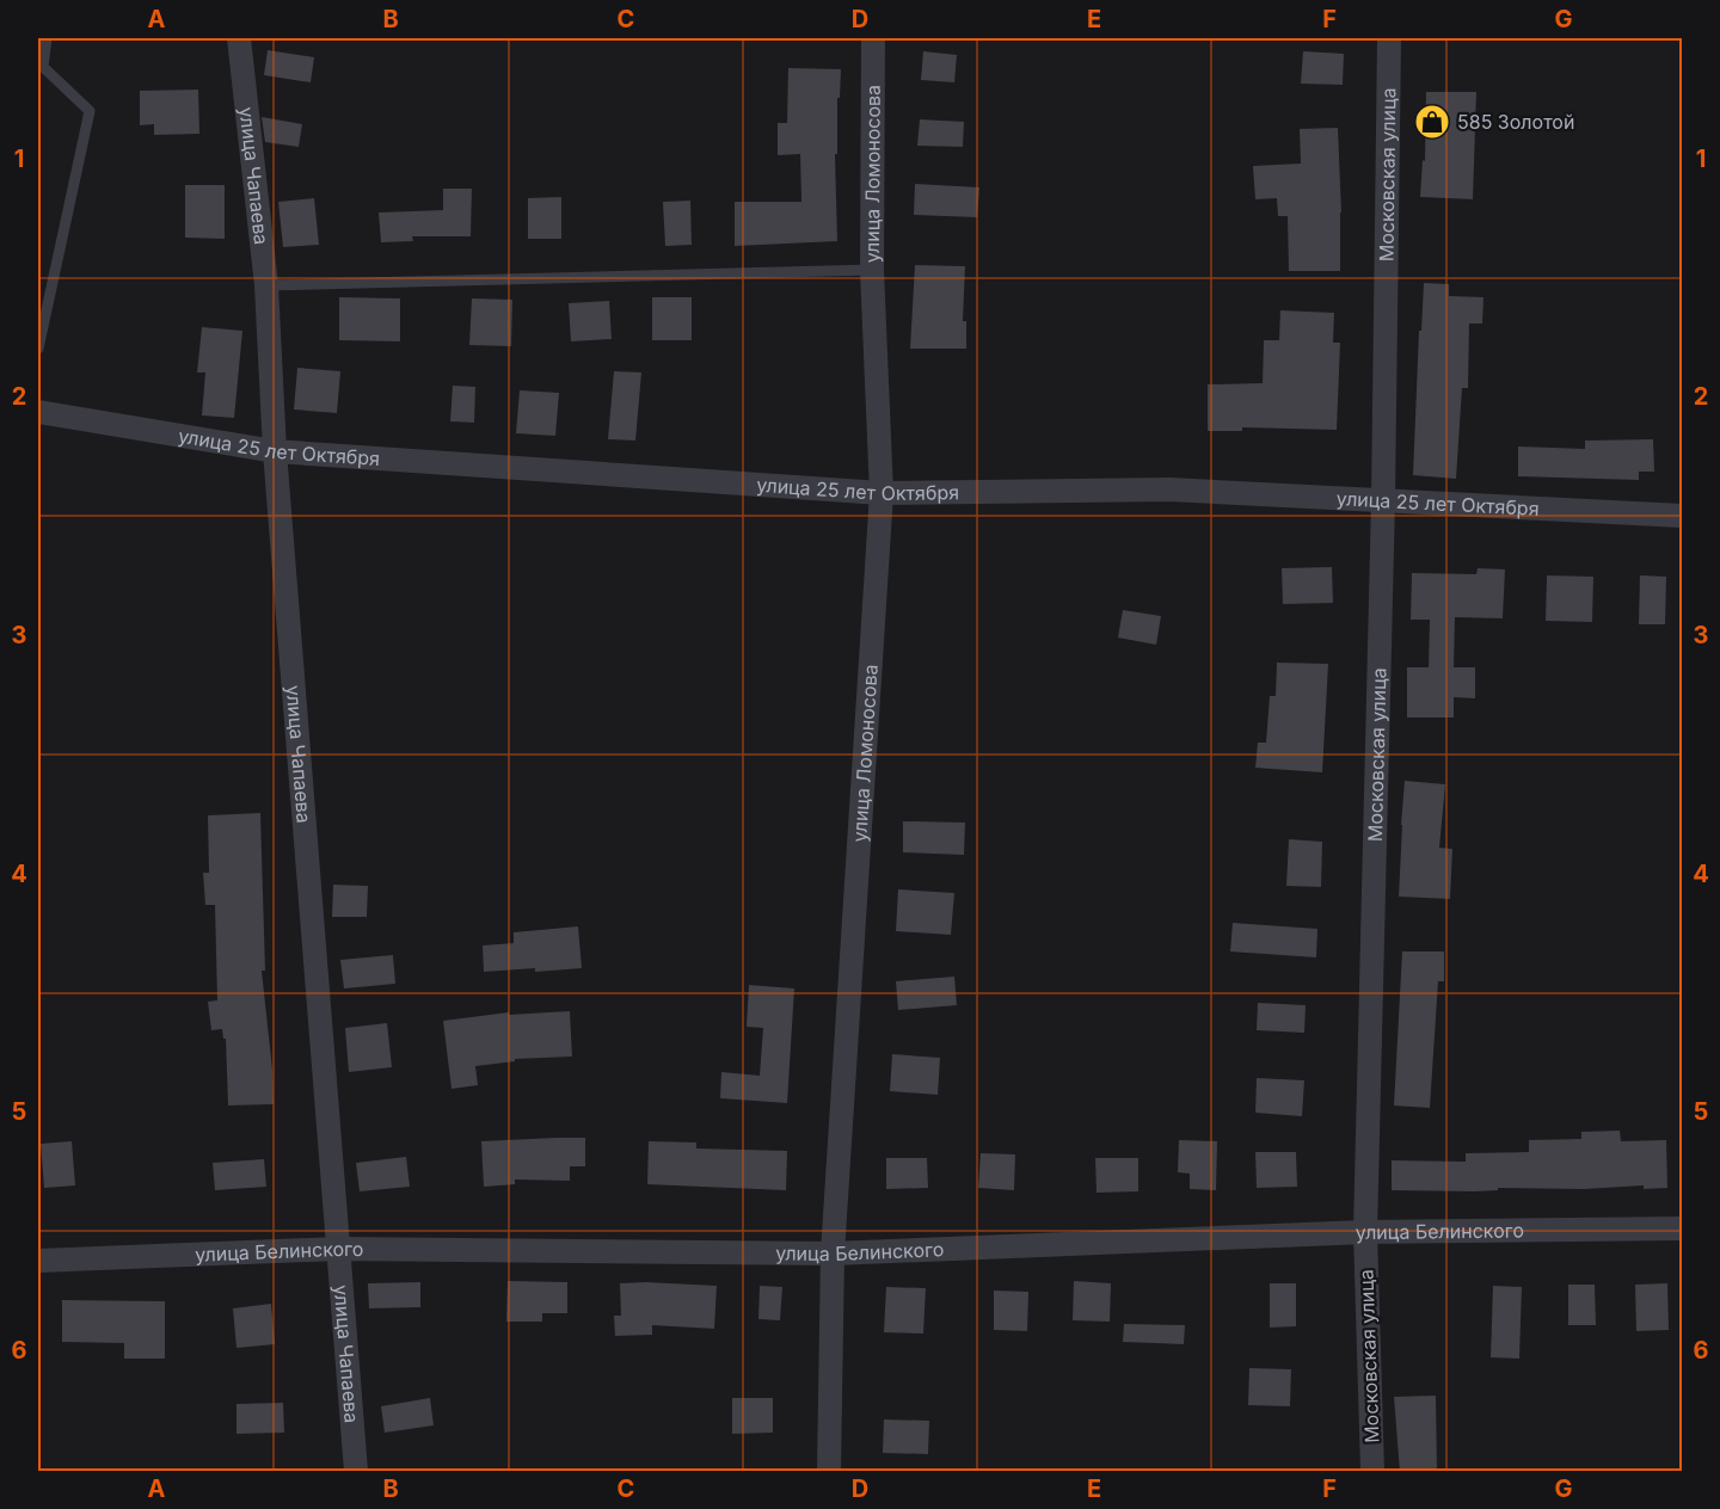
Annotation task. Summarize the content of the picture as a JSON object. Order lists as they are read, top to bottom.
{
  "streets": {
    "street": [
      "Московская улица",
      "улица Чапаева",
      "улица Ломоносова",
      "улица 25 лет Октября",
      "улица Белинского"
    ]
  },
  "crossings": [
    ["Московская улица", "улица 25 лет Октября"],
    ["Московская улица", "улица Белинского"],
    ["улица Чапаева", "улица 25 лет Октября"],
    ["улица Чапаева", "улица Белинского"],
    ["улица Ломоносова", "улица 25 лет Октября"],
    ["улица Ломоносова", "улица Белинского"]
  ],
  "places": {
    "shop": ["585 Золотой"]
  },
  "grid": {
    "columns": [
      "A",
      "B",
      "C",
      "D",
      "E",
      "F",
      "G"
    ],
    "rows": [
      "1",
      "2",
      "3",
      "4",
      "5",
      "6"
    ]
  }
}
